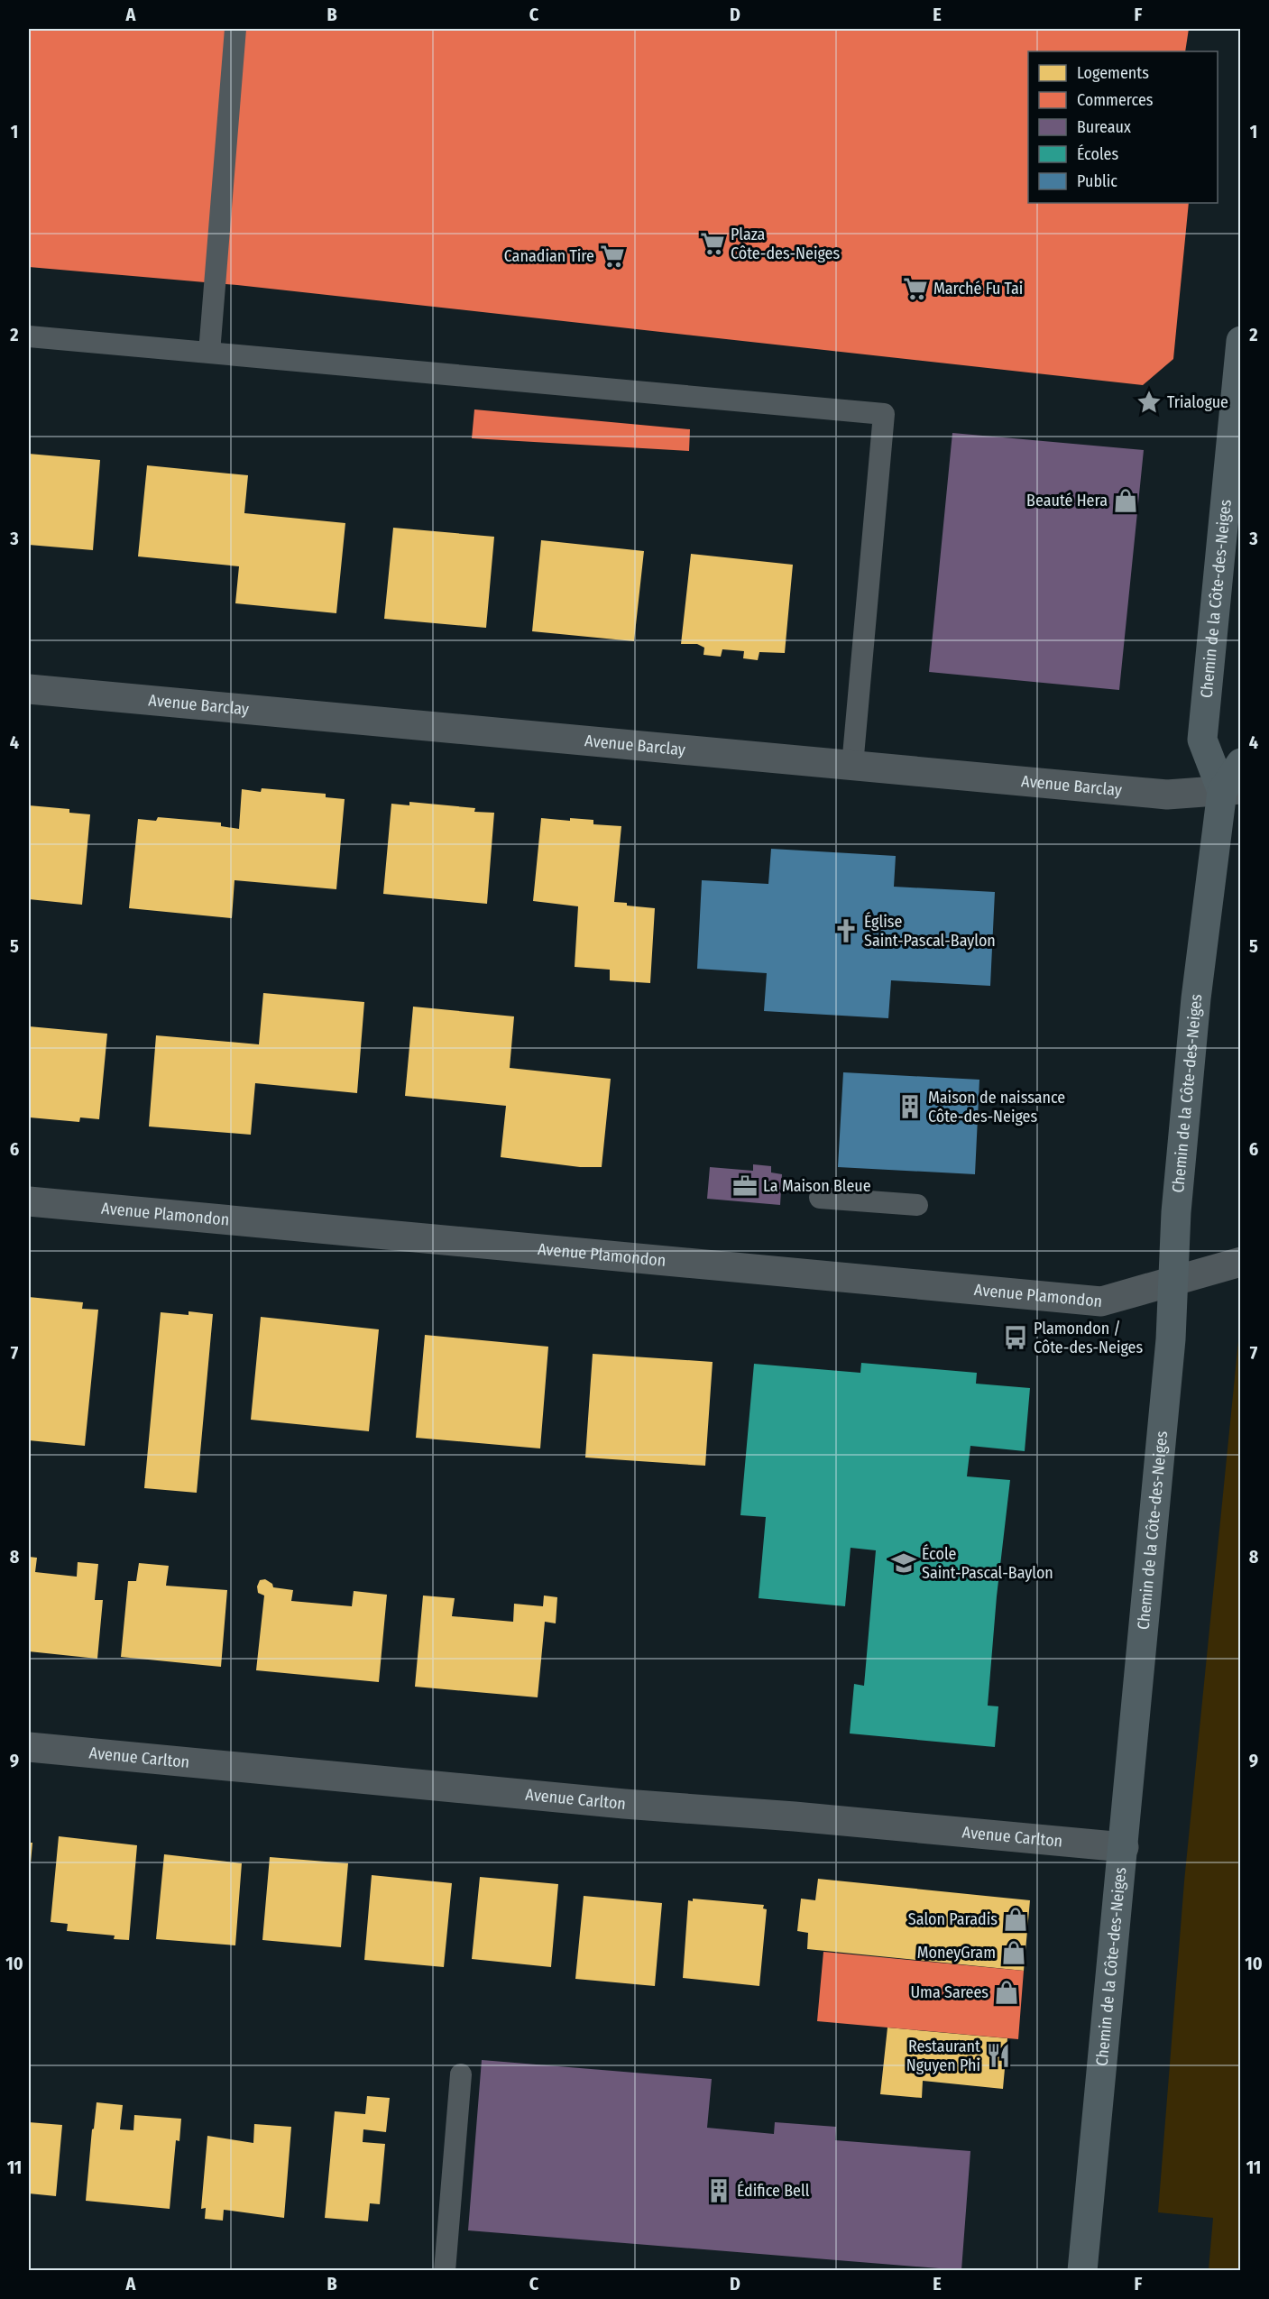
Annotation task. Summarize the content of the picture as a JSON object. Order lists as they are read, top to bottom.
{
  "streets": {
    "main road": ["Chemin de la Côte-des-Neiges"],
    "street": ["Avenue Barclay", "Avenue Plamondon", "Avenue Carlton"]
  },
  "crossings": [
    ["Chemin de la Côte-des-Neiges", "Avenue Barclay"],
    ["Chemin de la Côte-des-Neiges", "Avenue Plamondon"],
    ["Chemin de la Côte-des-Neiges", "Avenue Carlton"]
  ],
  "places": {
    "supermarket": ["Plaza Côte-des-Neiges", "Canadian Tire", "Marché Fu Tai"],
    "place": ["Trialogue"],
    "shop": [
      "Beauté Hera",
      "Salon Paradis",
      "MoneyGram",
      "Uma Sarees"
    ],
    "church": ["Église Saint-Pascal-Baylon"],
    "building": ["Maison de naissance Côte-des-Neiges", "Édifice Bell"],
    "office": ["La Maison Bleue"],
    "bus stop": ["Plamondon / Côte-des-Neiges"],
    "school or university": ["École Saint-Pascal-Baylon"],
    "restaurant": ["Restaurant Nguyen Phi"]
  },
  "legend": [
    "Logements",
    "Commerces",
    "Bureaux",
    "Écoles",
    "Public"
  ],
  "grid": {
    "columns": [
      "A",
      "B",
      "C",
      "D",
      "E",
      "F"
    ],
    "rows": [
      "1",
      "2",
      "3",
      "4",
      "5",
      "6",
      "7",
      "8",
      "9",
      "10",
      "11"
    ]
  }
}
